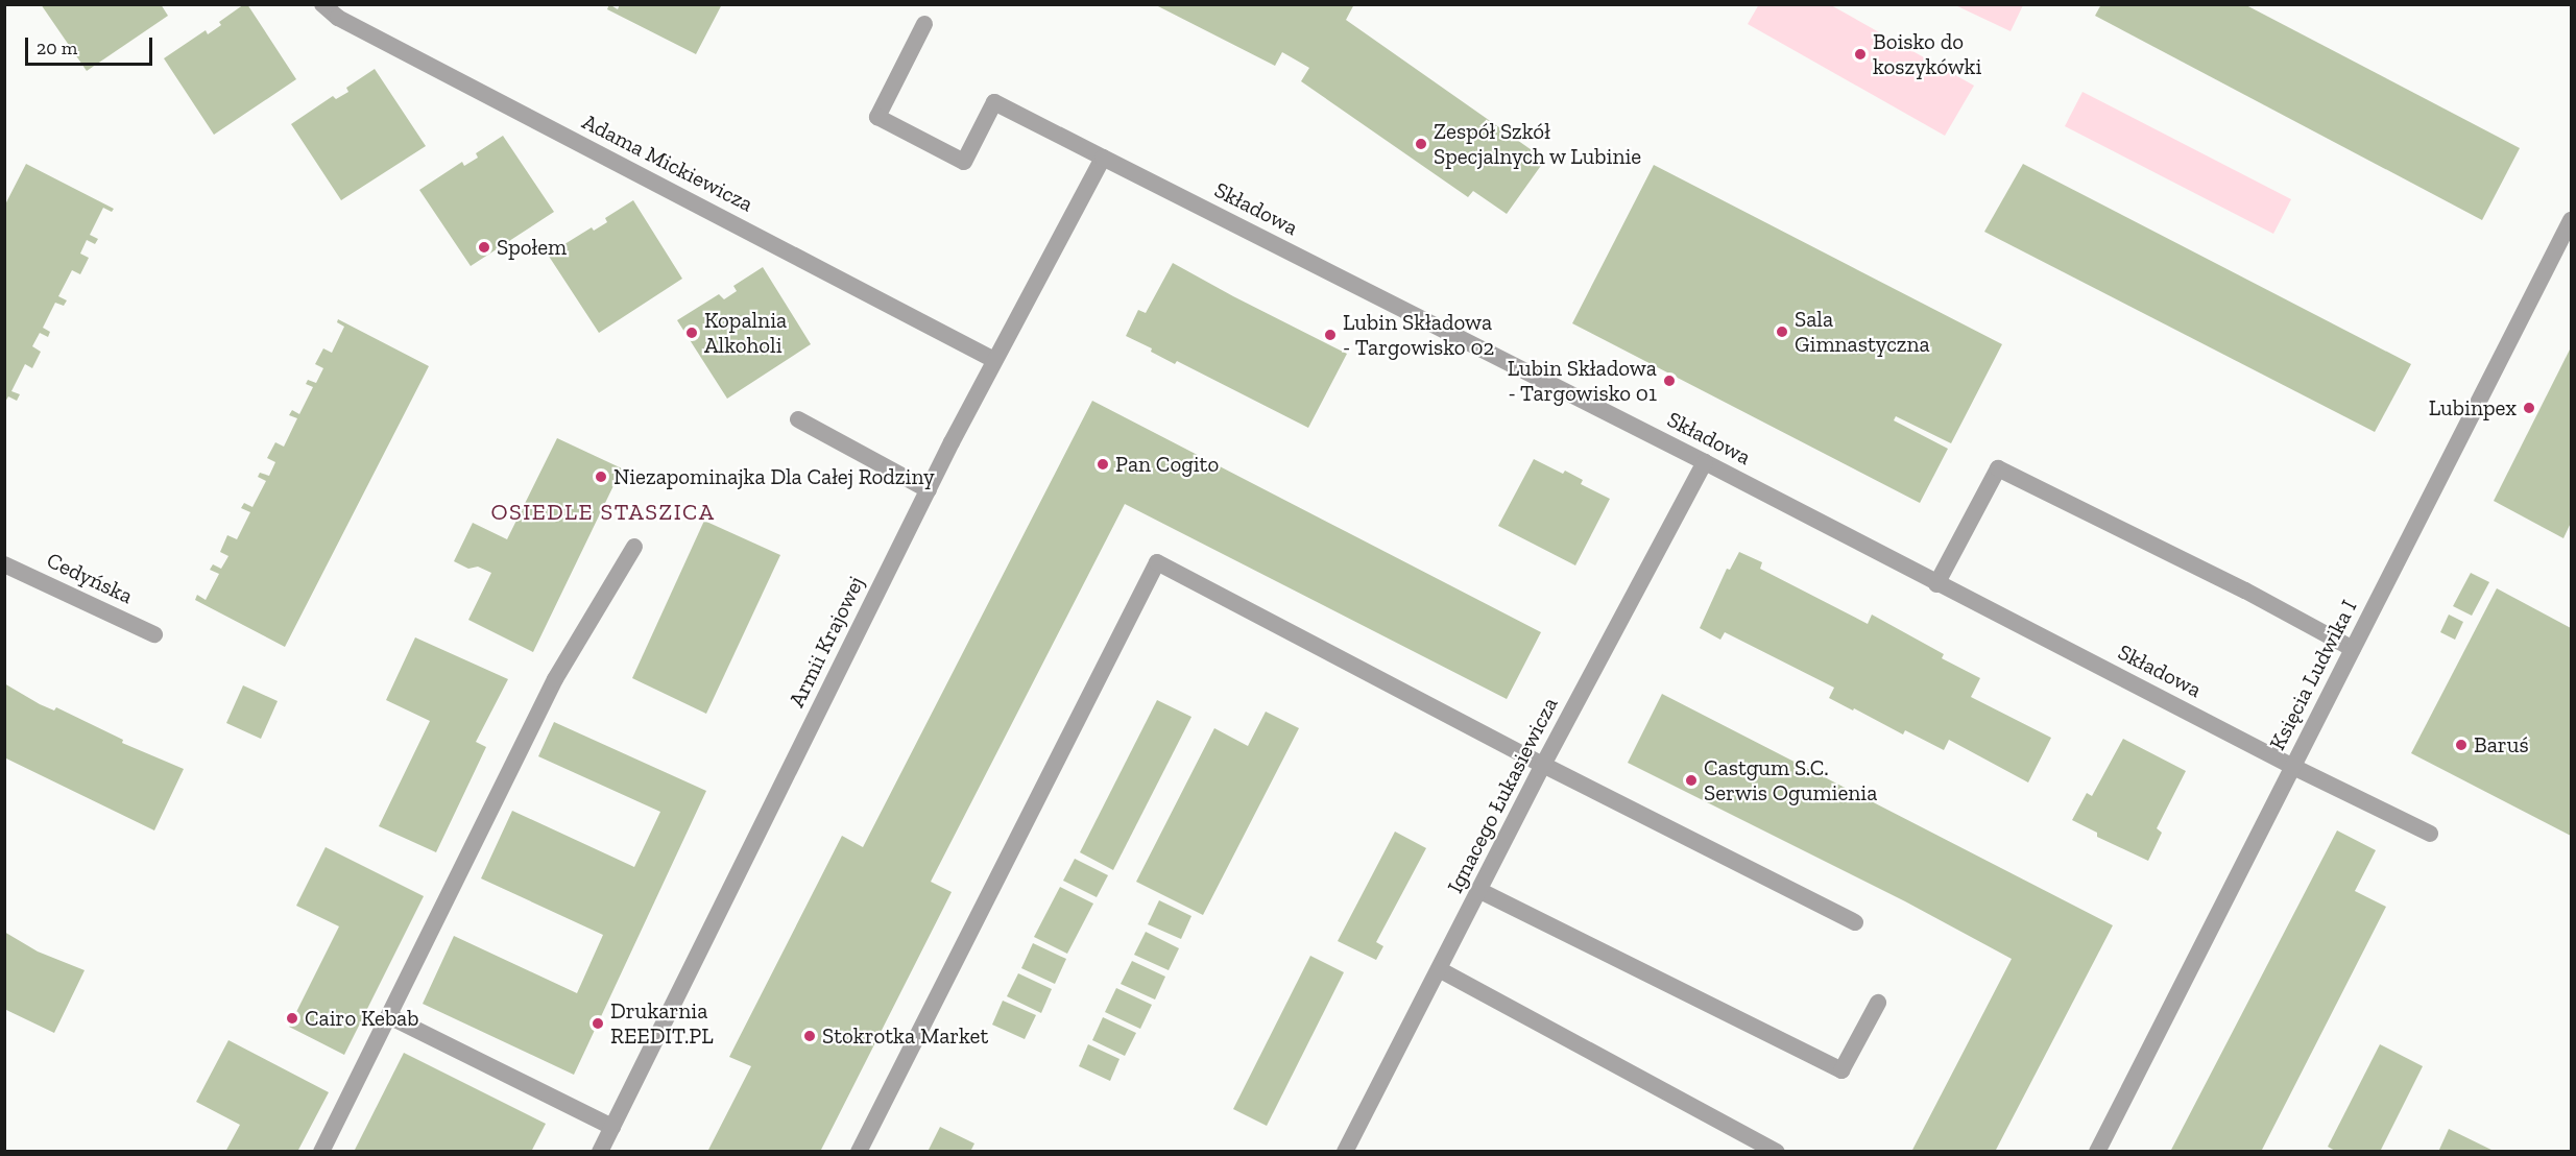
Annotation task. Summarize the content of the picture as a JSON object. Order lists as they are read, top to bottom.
{
  "streets": {
    "street": [
      "Adama Mickiewicza",
      "Składowa",
      "Cedyńska",
      "Armii Krajowej",
      "Księcia Ludwika I",
      "Ignacego Łukasiewicza"
    ]
  },
  "crossings": [
    ["Adama Mickiewicza", "Armii Krajowej"],
    ["Składowa", "Armii Krajowej"],
    ["Składowa", "Księcia Ludwika I"],
    ["Składowa", "Ignacego Łukasiewicza"]
  ],
  "districts": ["OSIEDLE STASZICA"],
  "places": [
    "Boisko do koszykówki",
    "Zespół Szkół Specjalnych w Lubinie",
    "Społem",
    "Sala Gimnastyczna",
    "Kopalnia Alkoholi",
    "Lubin Składowa - Targowisko 02",
    "Lubin Składowa - Targowisko 01",
    "Lubinpex",
    "Pan Cogito",
    "Niezapominajka Dla Całej Rodziny",
    "Baruś",
    "Castgum S.C. Serwis Ogumienia",
    "Cairo Kebab",
    "Drukarnia REEDIT.PL",
    "Stokrotka Market"
  ],
  "scale_bar": "20 m"
}
